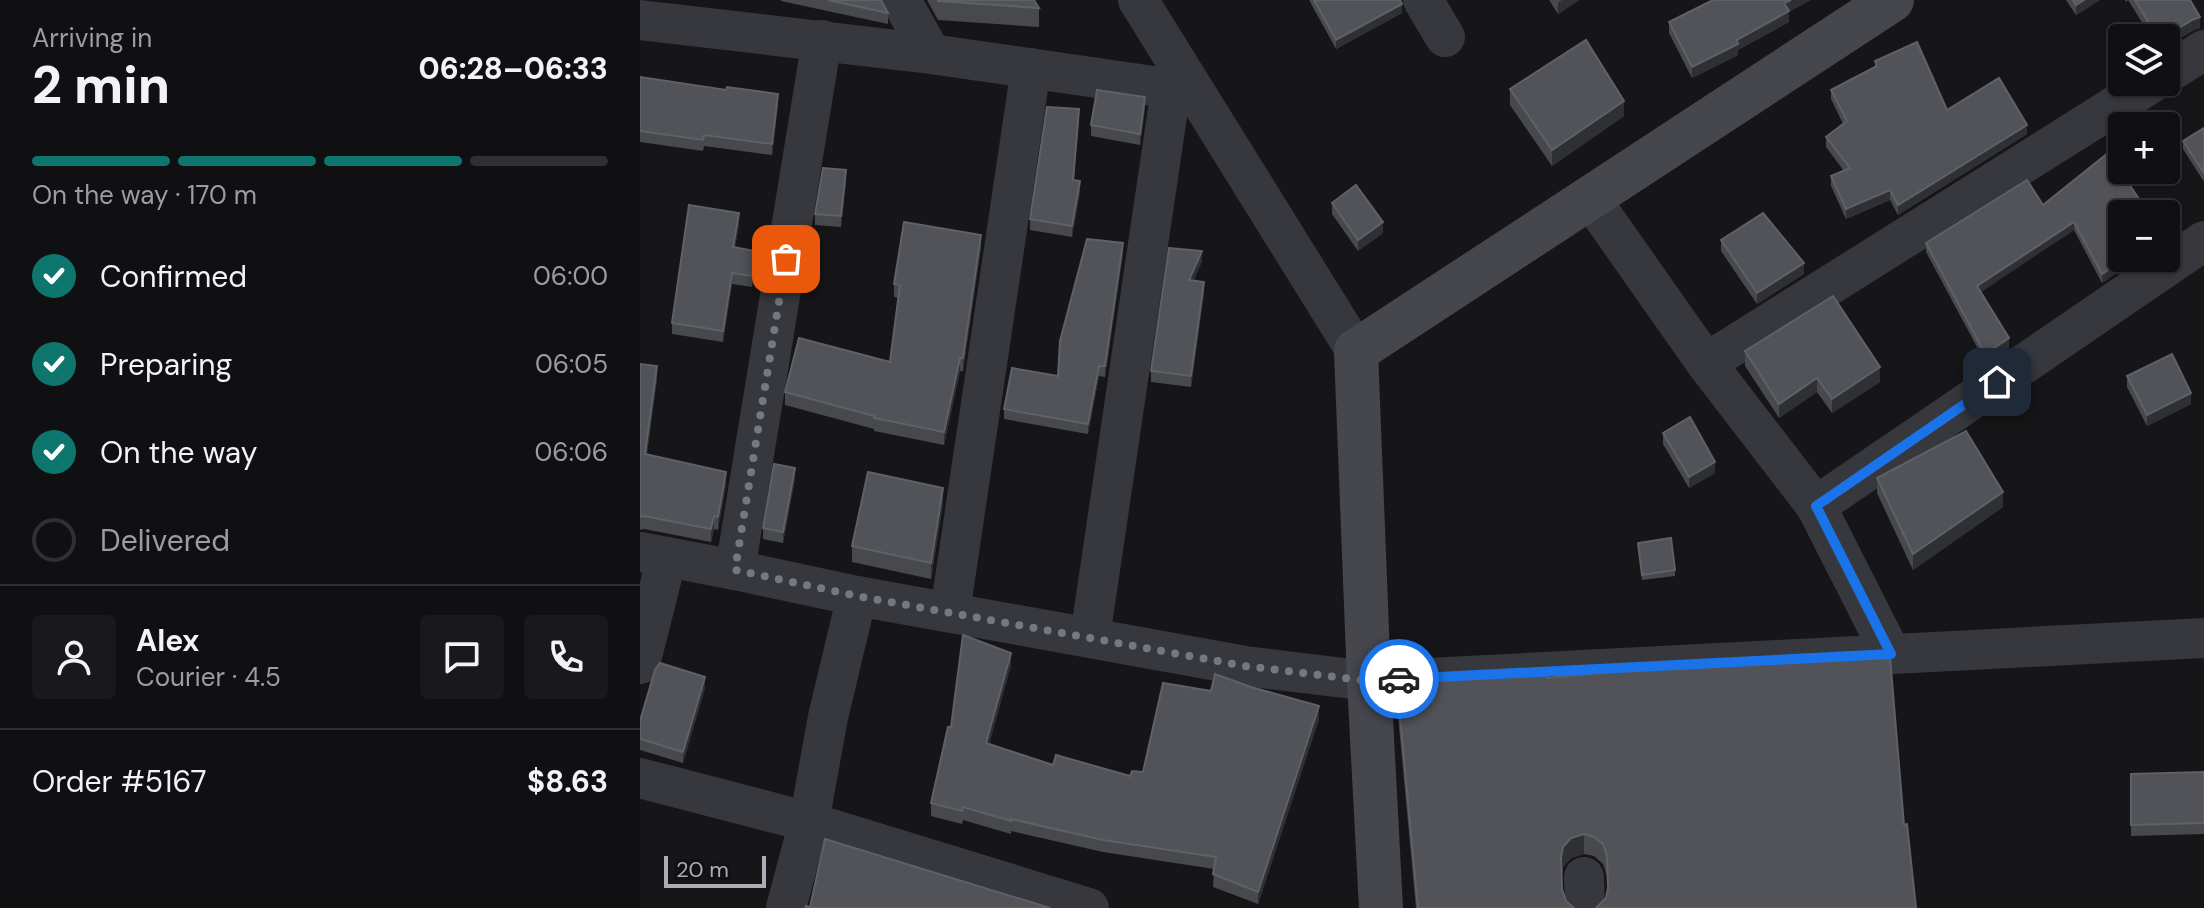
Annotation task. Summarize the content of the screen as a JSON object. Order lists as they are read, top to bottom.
{
  "scale_bar": "20 m",
  "page": {
    "heading": ["2 min", "Arriving in", "06:28–06:33"],
    "panel": [
      "Alex",
      "Courier · 4.5",
      "Order #5167",
      "$8.63"
    ],
    "map_buttons": ["+", "−"],
    "bar": "On the way · 170 m",
    "list": [
      ["Confirmed", "06:00"],
      ["Preparing", "06:05"],
      ["On the way", "06:06"],
      "Delivered"
    ],
    "scale": "20 m"
  }
}
